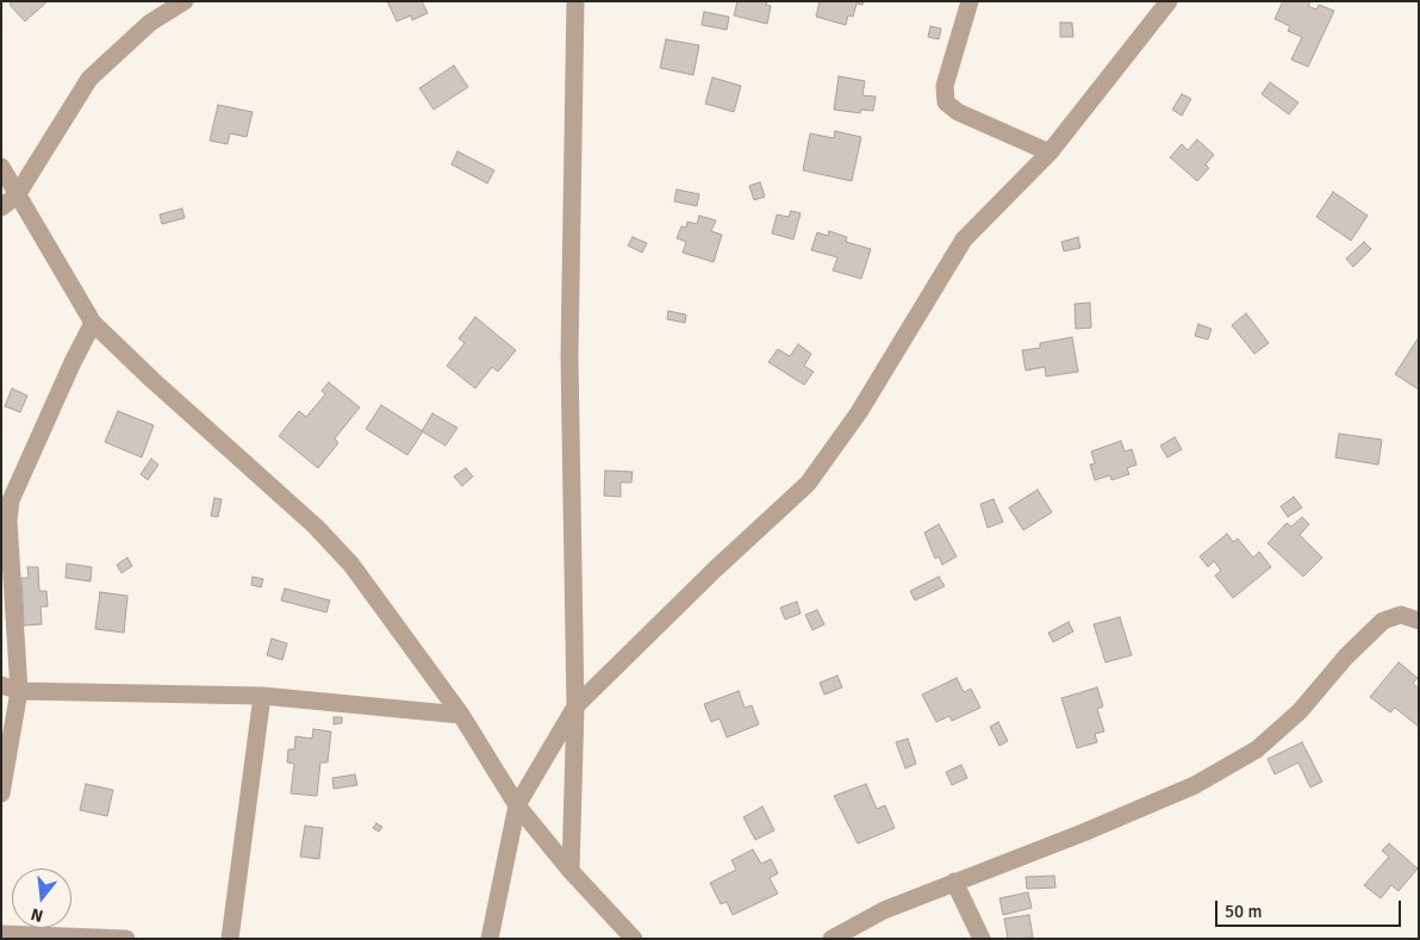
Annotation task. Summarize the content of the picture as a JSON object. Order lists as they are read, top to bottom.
{
  "scale_bar": "50 m",
  "north": "bottom"
}
